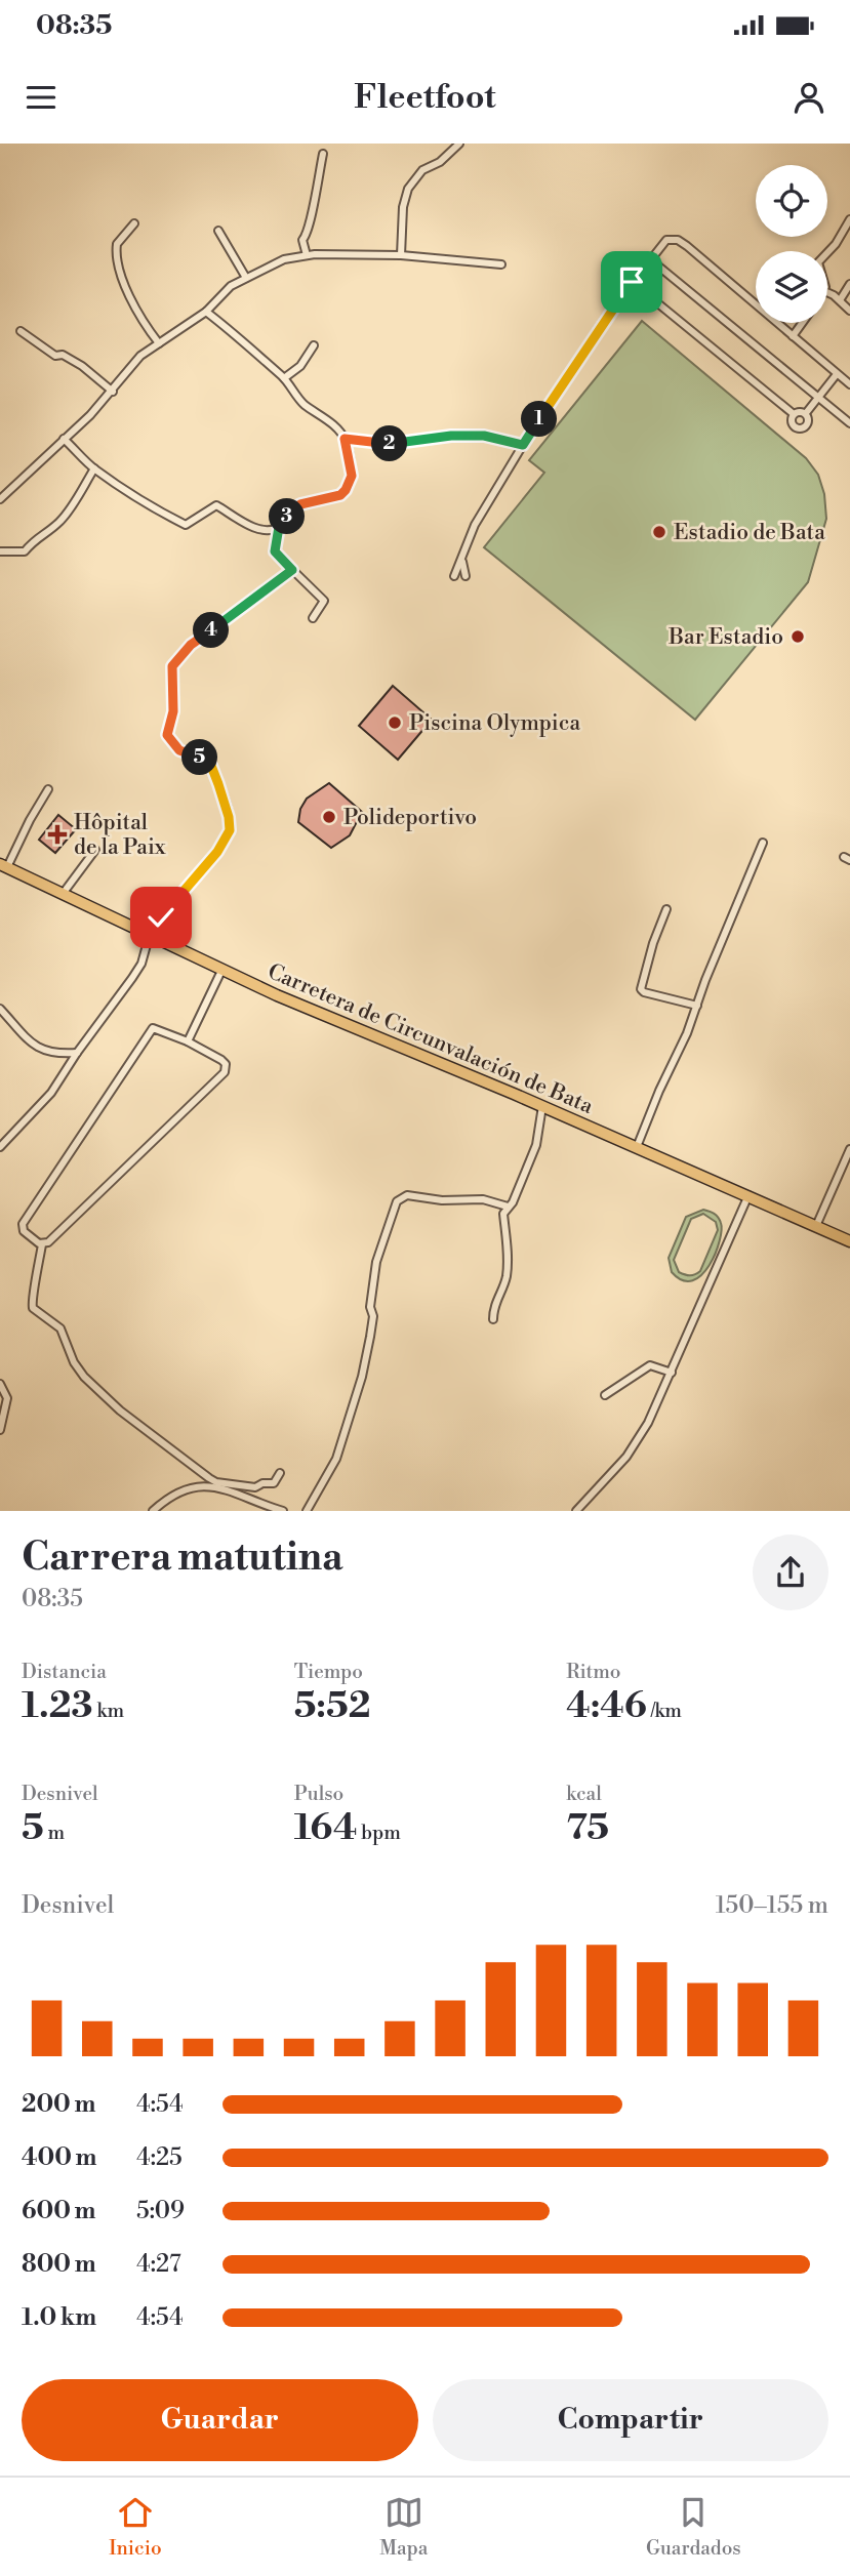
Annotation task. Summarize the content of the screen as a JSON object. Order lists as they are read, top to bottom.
{
  "streets": {
    "main road": ["Carretera de Circunvalación de Bata"]
  },
  "places": {
    "other": [
      "Estadio de Bata",
      "Bar Estadio",
      "Piscina Olympica",
      "Polideportivo"
    ],
    "health": ["Hôpital de la Paix"]
  },
  "page": {
    "status": "08:35",
    "header": "Fleetfoot",
    "pins": [
      "1",
      "2",
      "3",
      "4",
      "5"
    ],
    "heading": ["Carrera matutina", "08:35"],
    "stats": [
      ["Distancia", "1.23 km"],
      ["Tiempo", "5:52"],
      ["Ritmo", "4:46 /km"],
      ["Desnivel", "5 m"],
      ["Pulso", "164 bpm"],
      ["kcal", "75"]
    ],
    "chart": ["Desnivel", "150–155 m"],
    "list": [
      {
        "name": "200 m",
        "note": "4:54"
      },
      {
        "name": "400 m",
        "note": "4:25"
      },
      {
        "name": "600 m",
        "note": "5:09"
      },
      {
        "name": "800 m",
        "note": "4:27"
      },
      {
        "name": "1.0 km",
        "note": "4:54"
      }
    ],
    "buttons": ["Guardar", "Compartir"],
    "tabs": ["Inicio", "Mapa", "Guardados"]
  }
}
